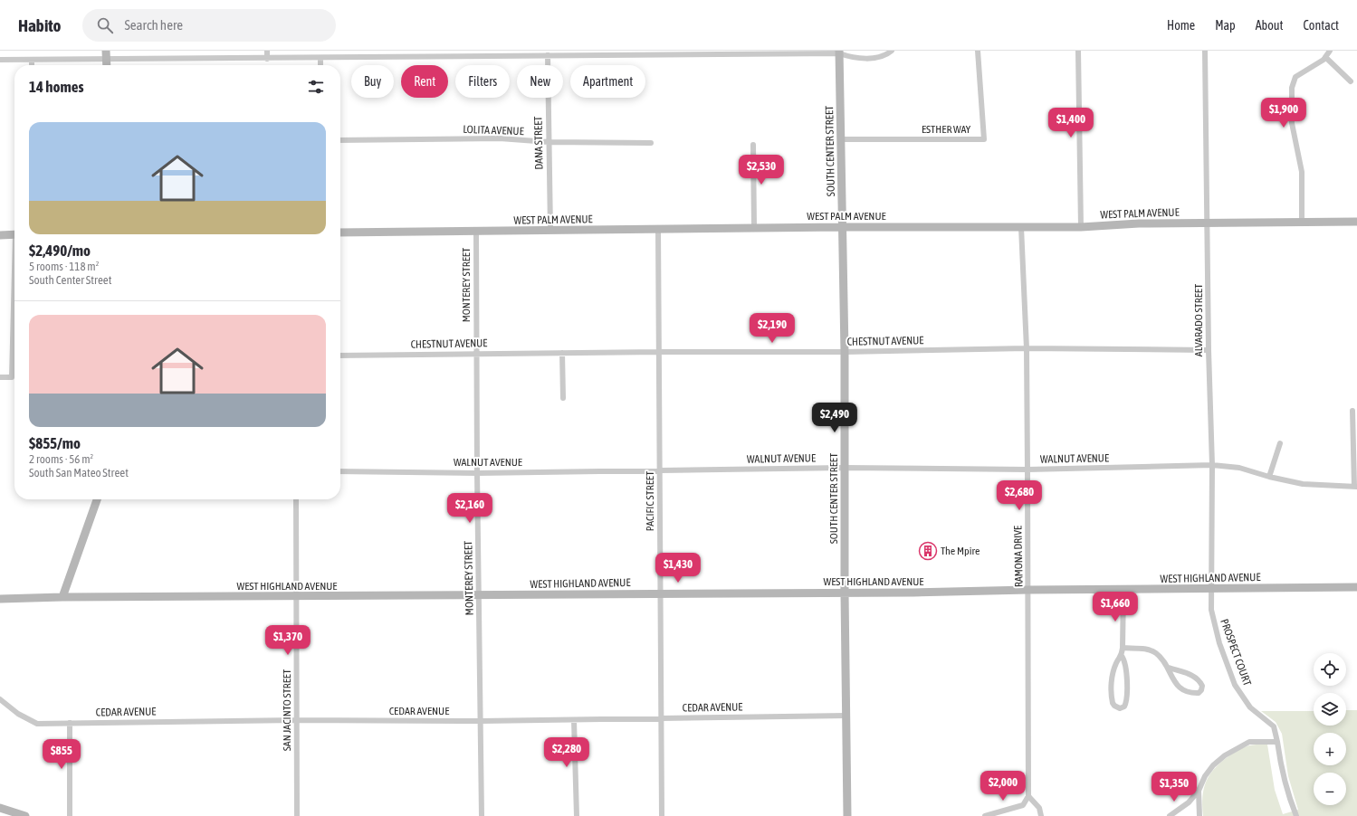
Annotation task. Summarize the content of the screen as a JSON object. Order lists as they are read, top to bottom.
{
  "streets": {
    "street": [
      "ESTHER WAY",
      "LOLITA AVENUE",
      "DANA STREET",
      "SOUTH CENTER STREET",
      "WEST PALM AVENUE",
      "MONTEREY STREET",
      "ALVARADO STREET",
      "CHESTNUT AVENUE",
      "WALNUT AVENUE",
      "PACIFIC STREET",
      "RAMONA DRIVE",
      "WEST HIGHLAND AVENUE",
      "PROSPECT COURT",
      "CEDAR AVENUE",
      "SAN JACINTO STREET"
    ]
  },
  "crossings": [
    ["ESTHER WAY", "SOUTH CENTER STREET"],
    ["LOLITA AVENUE", "DANA STREET"],
    ["DANA STREET", "WEST PALM AVENUE"],
    ["SOUTH CENTER STREET", "WEST PALM AVENUE"],
    ["SOUTH CENTER STREET", "CHESTNUT AVENUE"],
    ["SOUTH CENTER STREET", "WALNUT AVENUE"],
    ["SOUTH CENTER STREET", "WEST HIGHLAND AVENUE"],
    ["SOUTH CENTER STREET", "CEDAR AVENUE"],
    ["WEST PALM AVENUE", "MONTEREY STREET"],
    ["WEST PALM AVENUE", "ALVARADO STREET"],
    ["WEST PALM AVENUE", "PACIFIC STREET"],
    ["WEST PALM AVENUE", "RAMONA DRIVE"],
    ["MONTEREY STREET", "CHESTNUT AVENUE"],
    ["MONTEREY STREET", "WALNUT AVENUE"],
    ["MONTEREY STREET", "WEST HIGHLAND AVENUE"],
    ["MONTEREY STREET", "CEDAR AVENUE"],
    ["ALVARADO STREET", "CHESTNUT AVENUE"],
    ["ALVARADO STREET", "WALNUT AVENUE"],
    ["ALVARADO STREET", "WEST HIGHLAND AVENUE"],
    ["ALVARADO STREET", "PROSPECT COURT"],
    ["CHESTNUT AVENUE", "PACIFIC STREET"],
    ["CHESTNUT AVENUE", "RAMONA DRIVE"],
    ["WALNUT AVENUE", "PACIFIC STREET"],
    ["WALNUT AVENUE", "RAMONA DRIVE"],
    ["PACIFIC STREET", "WEST HIGHLAND AVENUE"],
    ["PACIFIC STREET", "CEDAR AVENUE"],
    ["RAMONA DRIVE", "WEST HIGHLAND AVENUE"],
    ["WEST HIGHLAND AVENUE", "PROSPECT COURT"],
    ["WEST HIGHLAND AVENUE", "SAN JACINTO STREET"],
    ["CEDAR AVENUE", "SAN JACINTO STREET"]
  ],
  "places": {
    "building": ["The Mpire"]
  },
  "page": {
    "header": "Habito",
    "search": "Search here",
    "nav": [
      "Home",
      "Map",
      "About",
      "Contact"
    ],
    "chip": [
      "Buy",
      "Rent",
      "Filters",
      "New",
      "Apartment"
    ],
    "heading": "14 homes",
    "price": [
      "$1,900",
      "$1,400",
      "$2,530",
      "$2,190",
      "$2,490",
      "$2,680",
      "$2,160",
      "$1,430",
      "$1,660",
      "$1,370",
      "$2,280",
      "$855",
      "$2,000",
      "$1,350"
    ],
    "list": [
      {
        "name": "$2,490/mo",
        "note": "5 rooms · 118 m² · South Center Street"
      },
      {
        "name": "$855/mo",
        "note": "2 rooms · 56 m² · South San Mateo Street"
      }
    ],
    "map_buttons": ["+", "−"]
  }
}
